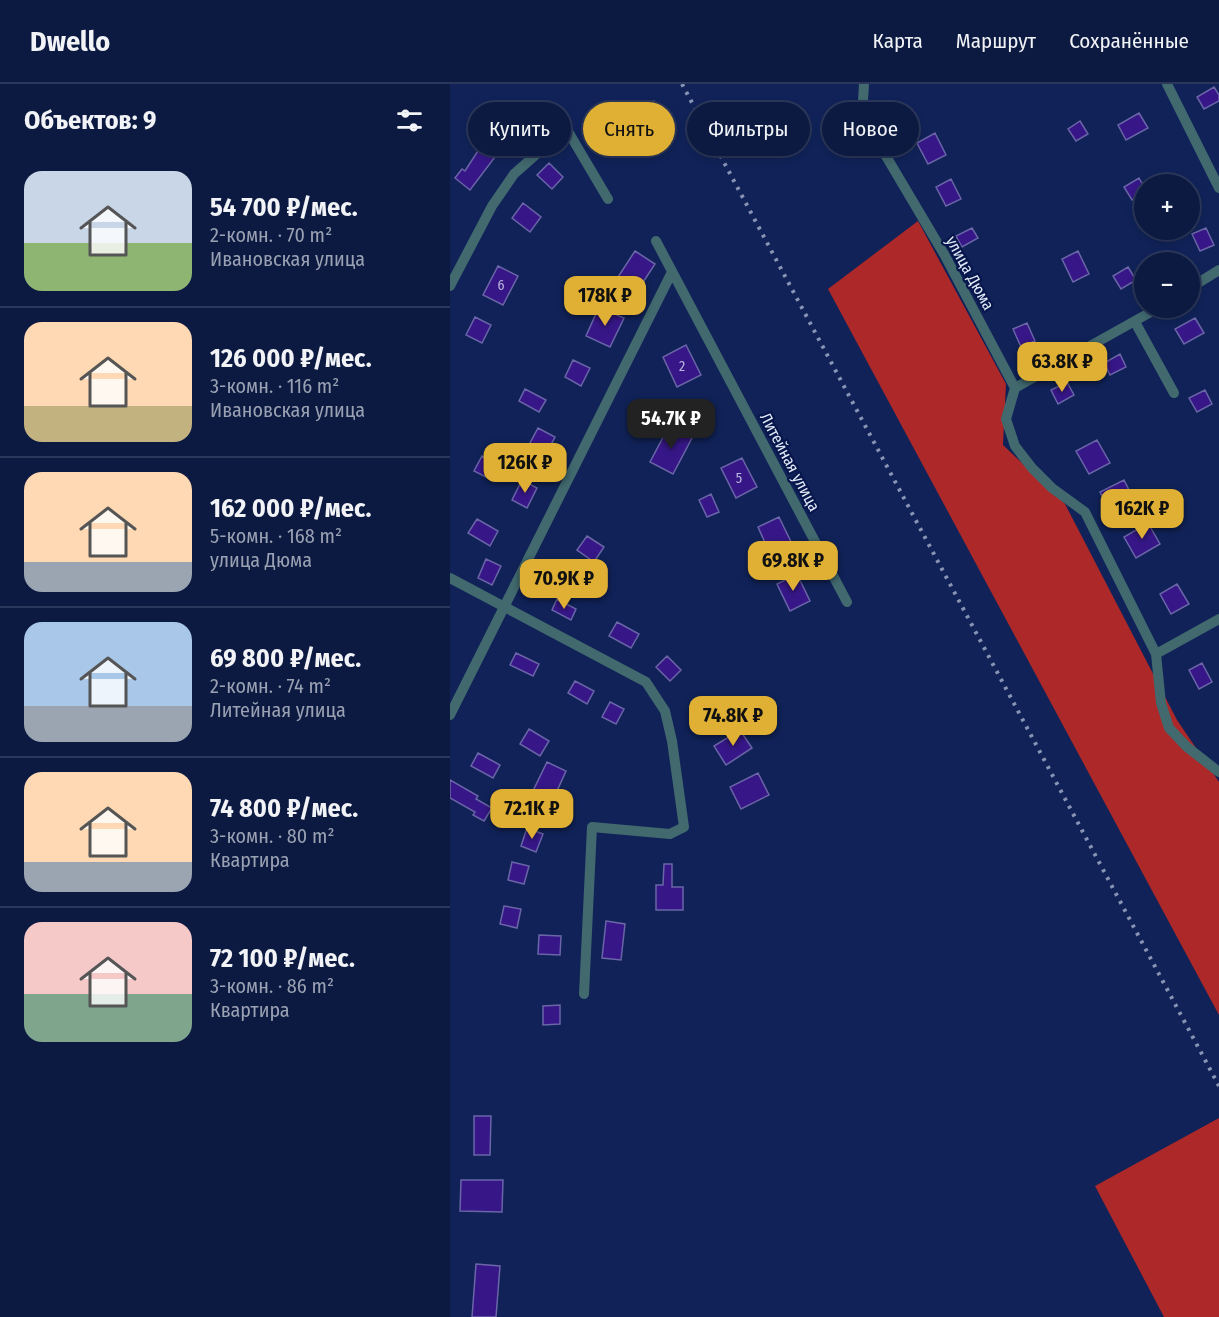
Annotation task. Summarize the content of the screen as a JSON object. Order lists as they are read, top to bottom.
{
  "streets": {
    "street": ["улица Дюма", "Литейная улица"]
  },
  "house_numbers": ["6", "2", "5"],
  "page": {
    "header": "Dwello",
    "nav": ["Карта", "Маршрут", "Сохранённые"],
    "heading": "Объектов: 9",
    "chip": [
      "Купить",
      "Снять",
      "Фильтры",
      "Новое"
    ],
    "list": [
      {
        "name": "54 700 ₽/мес.",
        "note": "2-комн. · 70 m² · Ивановская улица"
      },
      {
        "name": "126 000 ₽/мес.",
        "note": "3-комн. · 116 m² · Ивановская улица"
      },
      {
        "name": "162 000 ₽/мес.",
        "note": "5-комн. · 168 m² · улица Дюма"
      },
      {
        "name": "69 800 ₽/мес.",
        "note": "2-комн. · 74 m² · Литейная улица"
      },
      {
        "name": "74 800 ₽/мес.",
        "note": "3-комн. · 80 m² · Квартира"
      },
      {
        "name": "72 100 ₽/мес.",
        "note": "3-комн. · 86 m² · Квартира"
      }
    ],
    "map_buttons": ["+", "−"],
    "price": [
      "178K ₽",
      "63.8K ₽",
      "54.7K ₽",
      "126K ₽",
      "162K ₽",
      "69.8K ₽",
      "70.9K ₽",
      "74.8K ₽",
      "72.1K ₽"
    ]
  }
}
